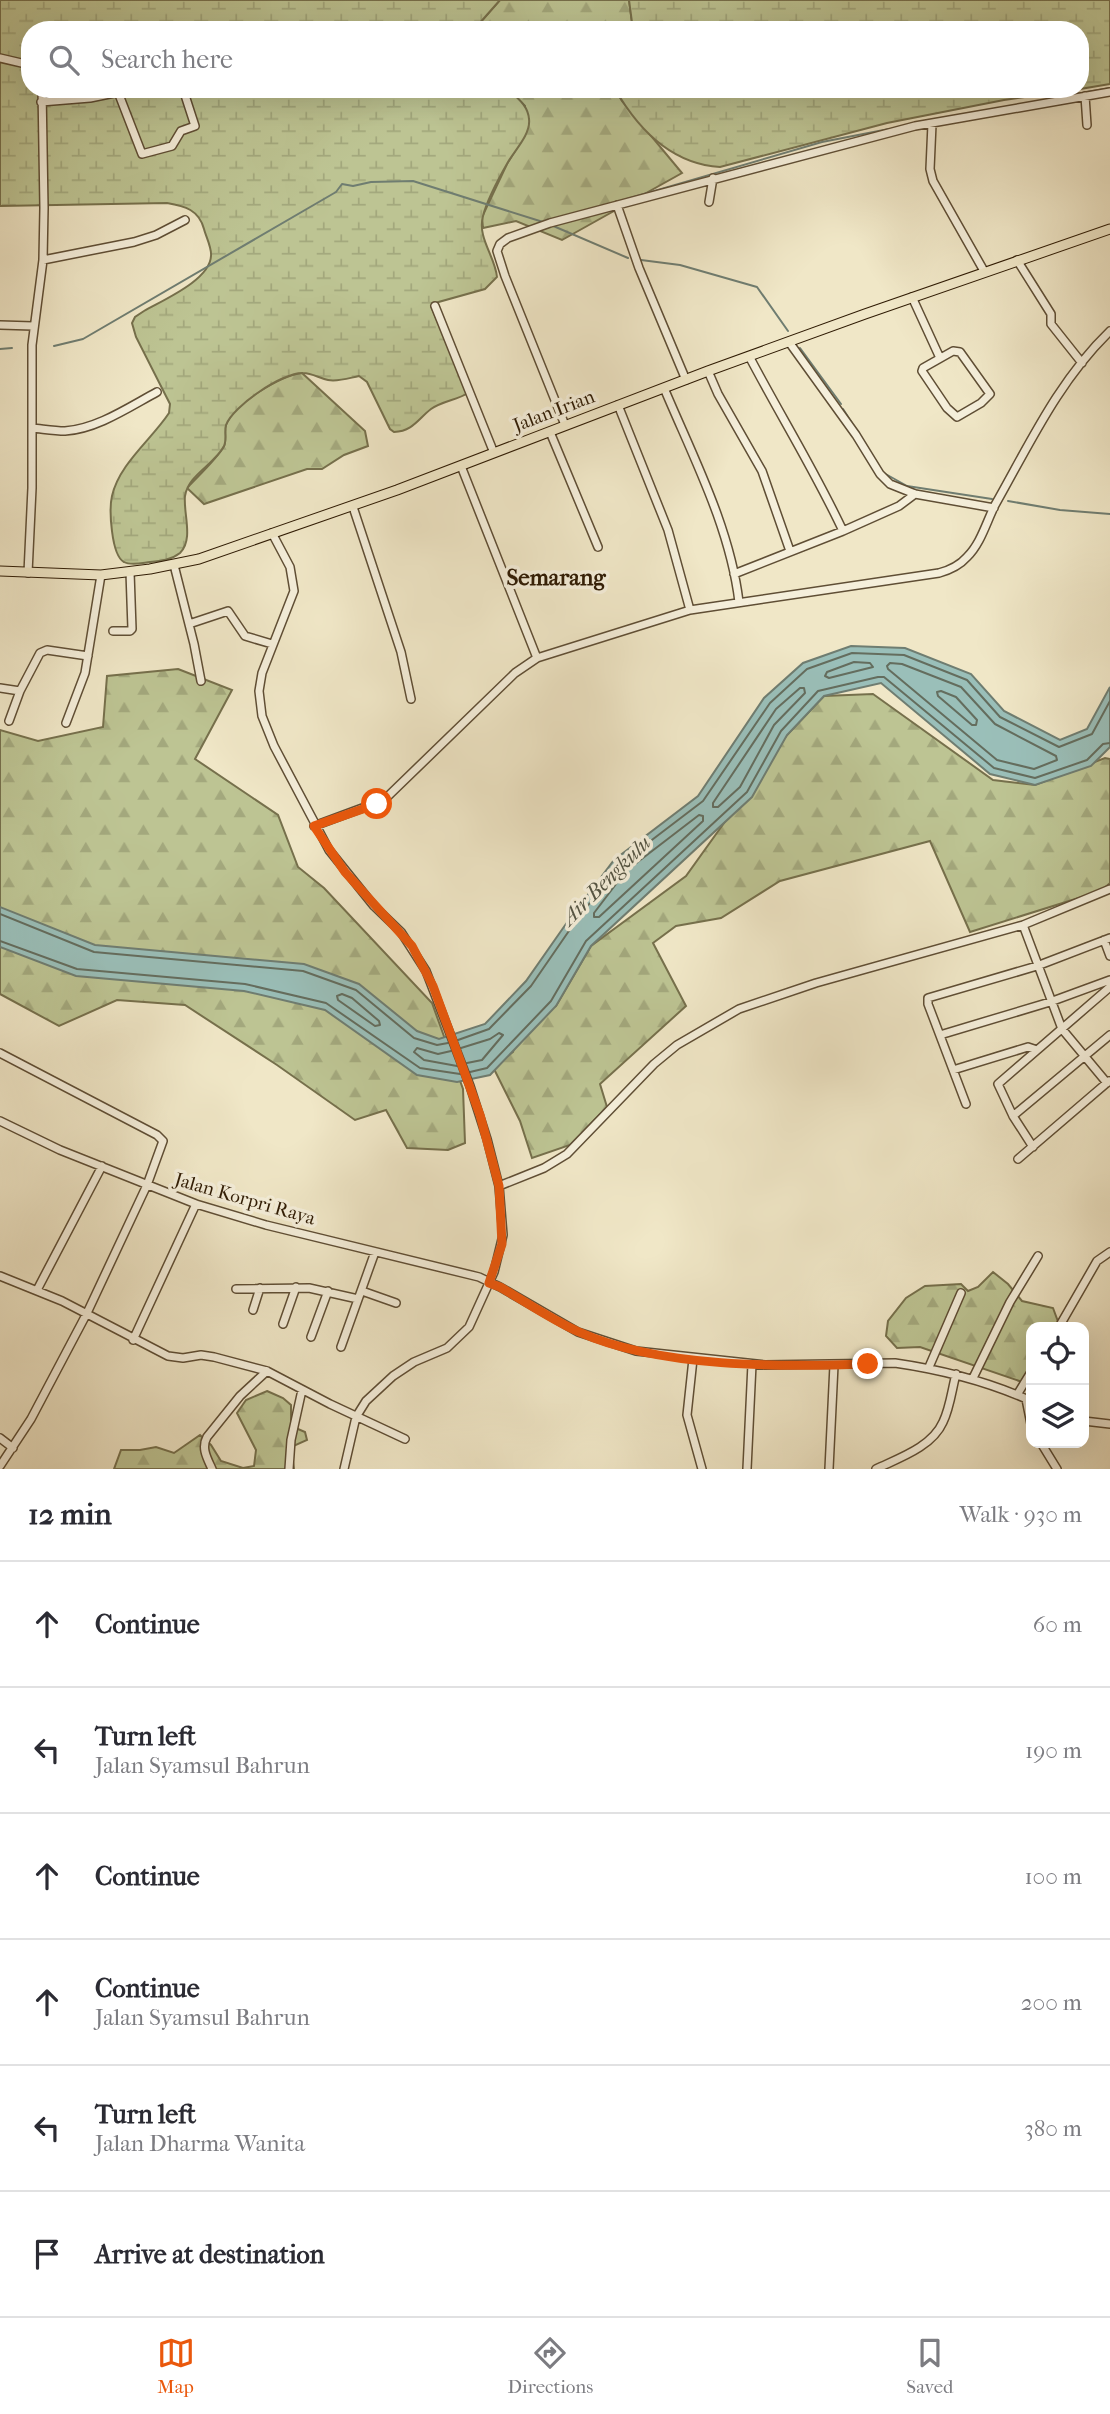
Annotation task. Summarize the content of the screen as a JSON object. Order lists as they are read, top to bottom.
{
  "streets": {
    "main road": ["Jalan Irian"],
    "street": ["Jalan Korpri Raya"]
  },
  "districts": ["Semarang"],
  "water": ["Air Bengkulu"],
  "page": {
    "search": "Search here",
    "heading": ["12 min", "Walk · 930 m"],
    "list": [
      ["Continue", "60 m"],
      ["Turn left", "Jalan Syamsul Bahrun", "190 m"],
      ["Continue", "100 m"],
      ["Continue", "Jalan Syamsul Bahrun", "200 m"],
      ["Turn left", "Jalan Dharma Wanita", "380 m"],
      "Arrive at destination"
    ],
    "nav": ["Map", "Directions", "Saved"]
  }
}
